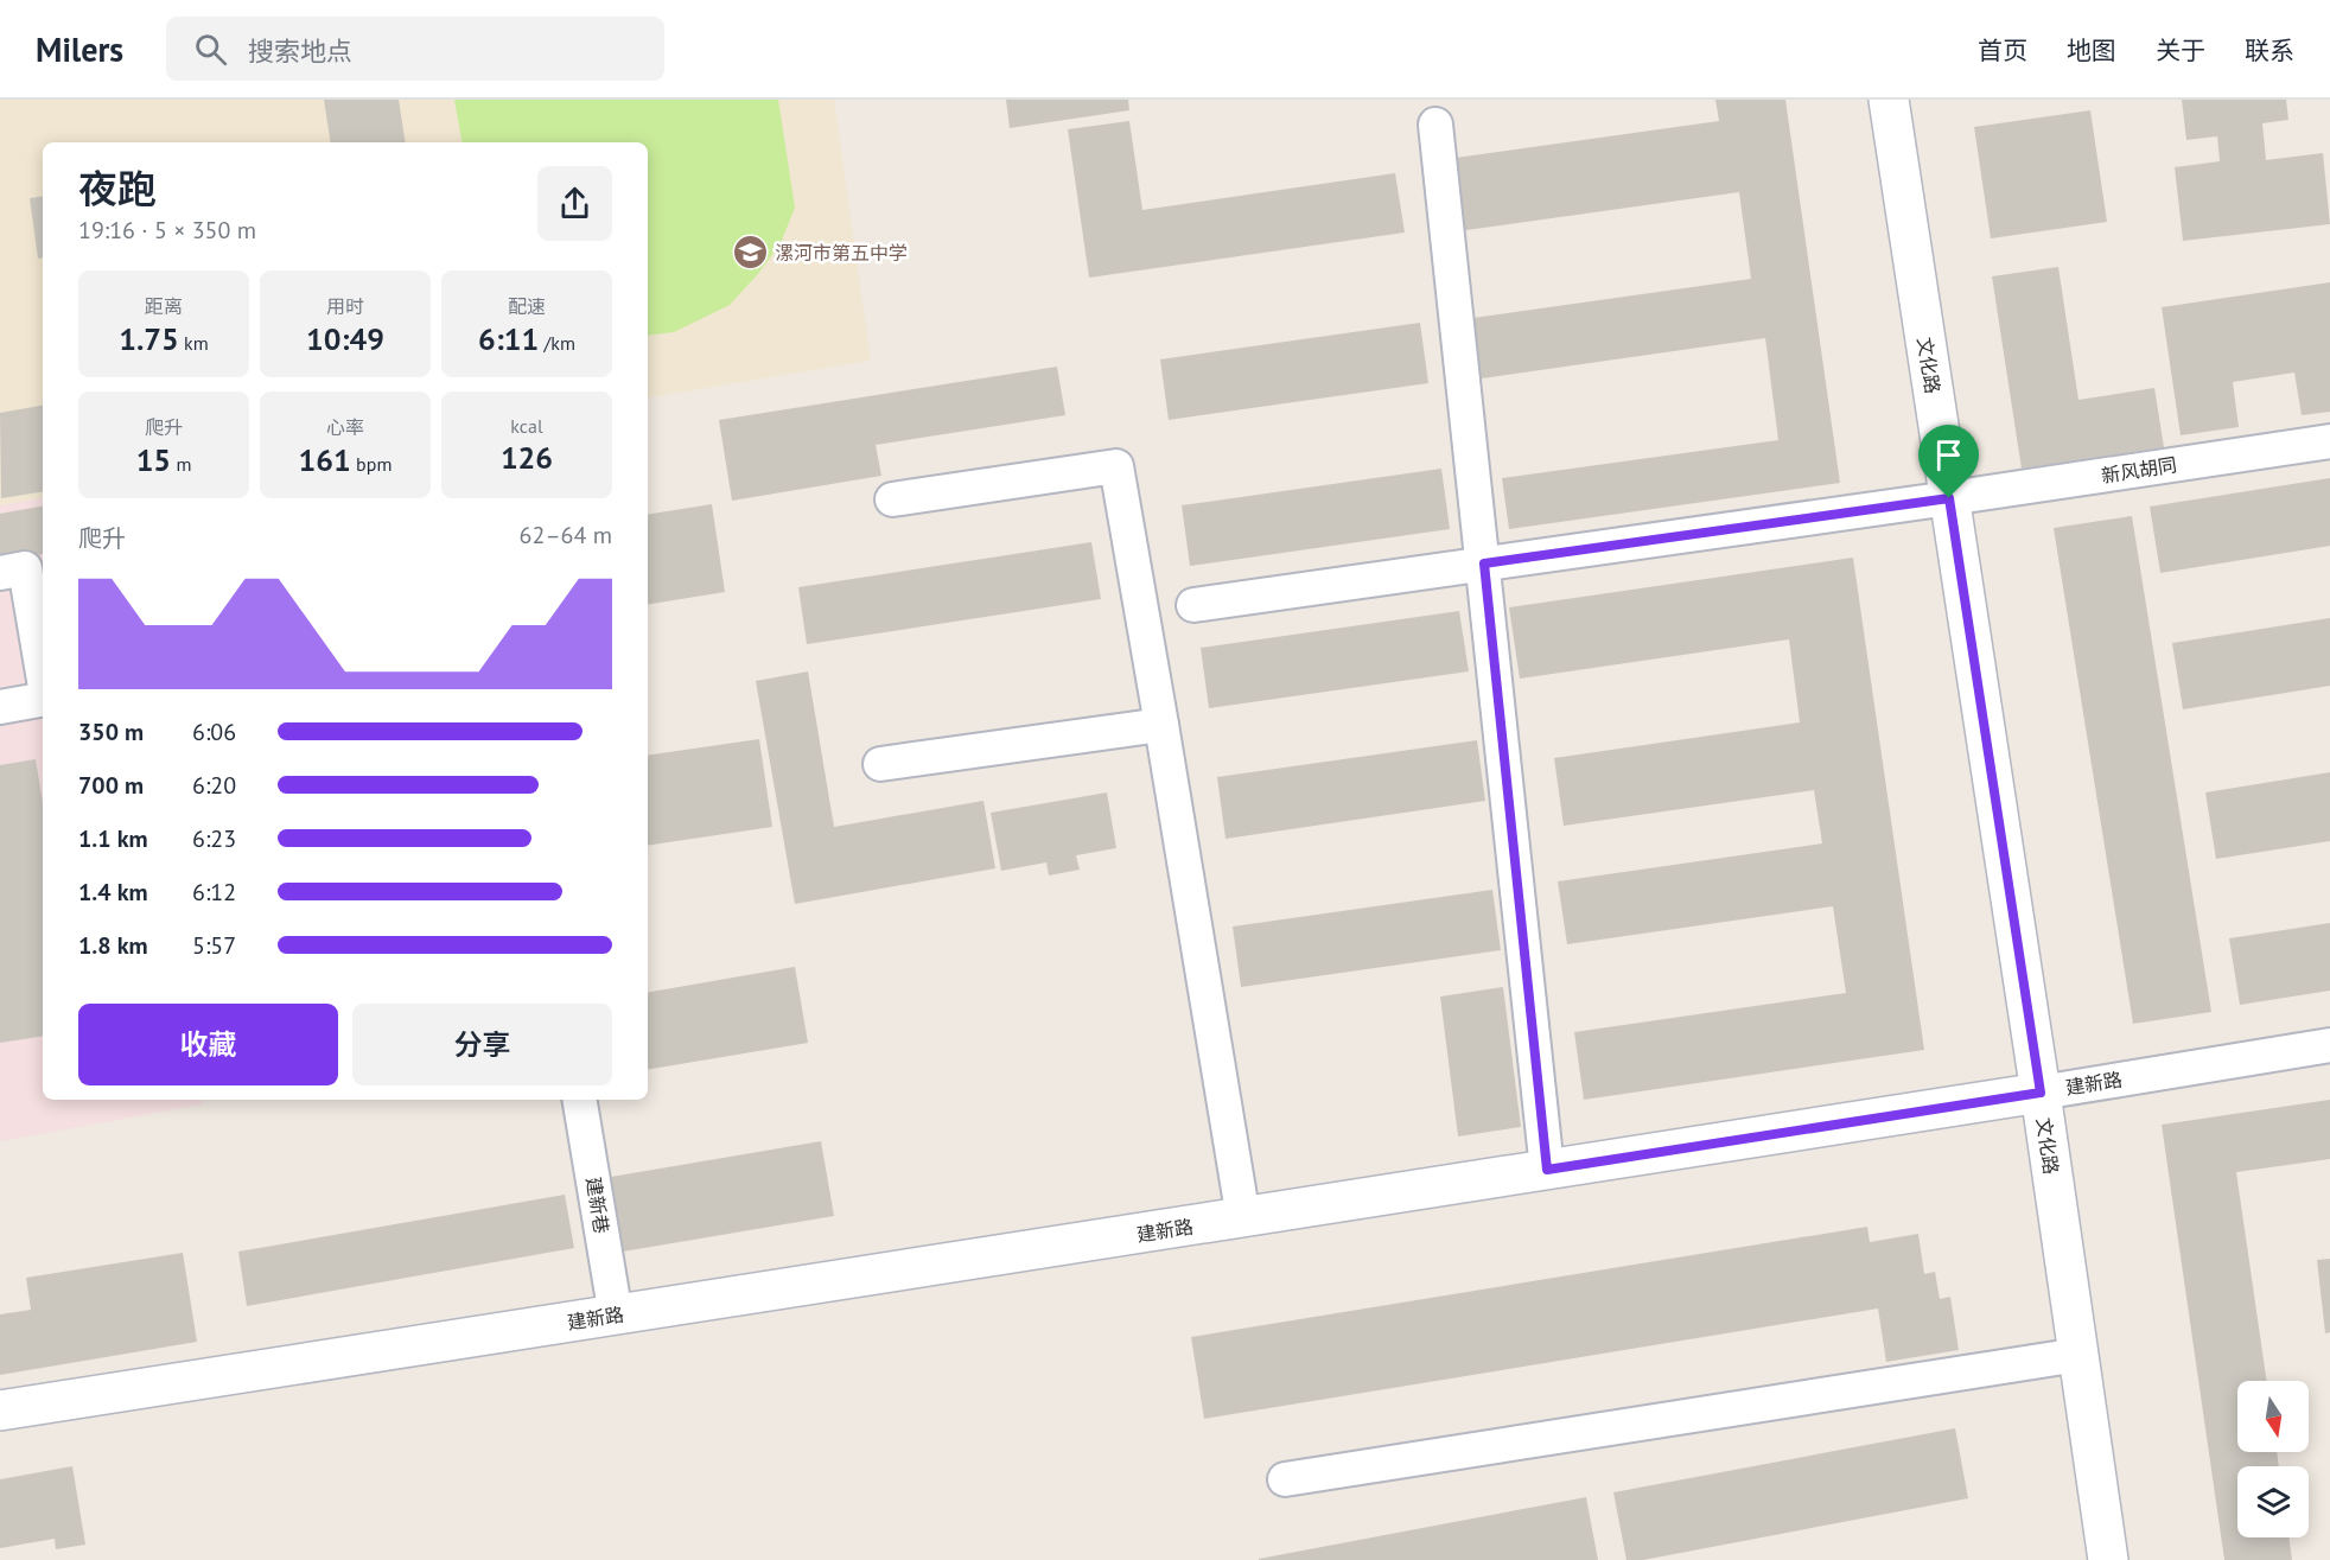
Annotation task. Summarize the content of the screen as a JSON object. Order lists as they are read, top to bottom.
{
  "streets": {
    "street": [
      "文化路",
      "新风胡同",
      "建新路",
      "建新巷"
    ]
  },
  "crossings": [
    ["文化路", "新风胡同"],
    ["文化路", "建新路"],
    ["建新路", "建新巷"]
  ],
  "places": {
    "school or university": ["漯河市第五中学"]
  },
  "north": "bottom",
  "page": {
    "header": "Milers",
    "search": "搜索地点",
    "nav": [
      "首页",
      "地图",
      "关于",
      "联系"
    ],
    "heading": ["夜跑", "19:16 · 5 × 350 m"],
    "stats": [
      ["距离", "1.75 km"],
      ["用时", "10:49"],
      ["配速", "6:11 /km"],
      ["爬升", "15 m"],
      ["心率", "161 bpm"],
      ["kcal", "126"]
    ],
    "chart": ["爬升", "62–64 m"],
    "list": [
      {
        "name": "350 m",
        "note": "6:06"
      },
      {
        "name": "700 m",
        "note": "6:20"
      },
      {
        "name": "1.1 km",
        "note": "6:23"
      },
      {
        "name": "1.4 km",
        "note": "6:12"
      },
      {
        "name": "1.8 km",
        "note": "5:57"
      }
    ],
    "buttons": ["收藏", "分享"]
  }
}
